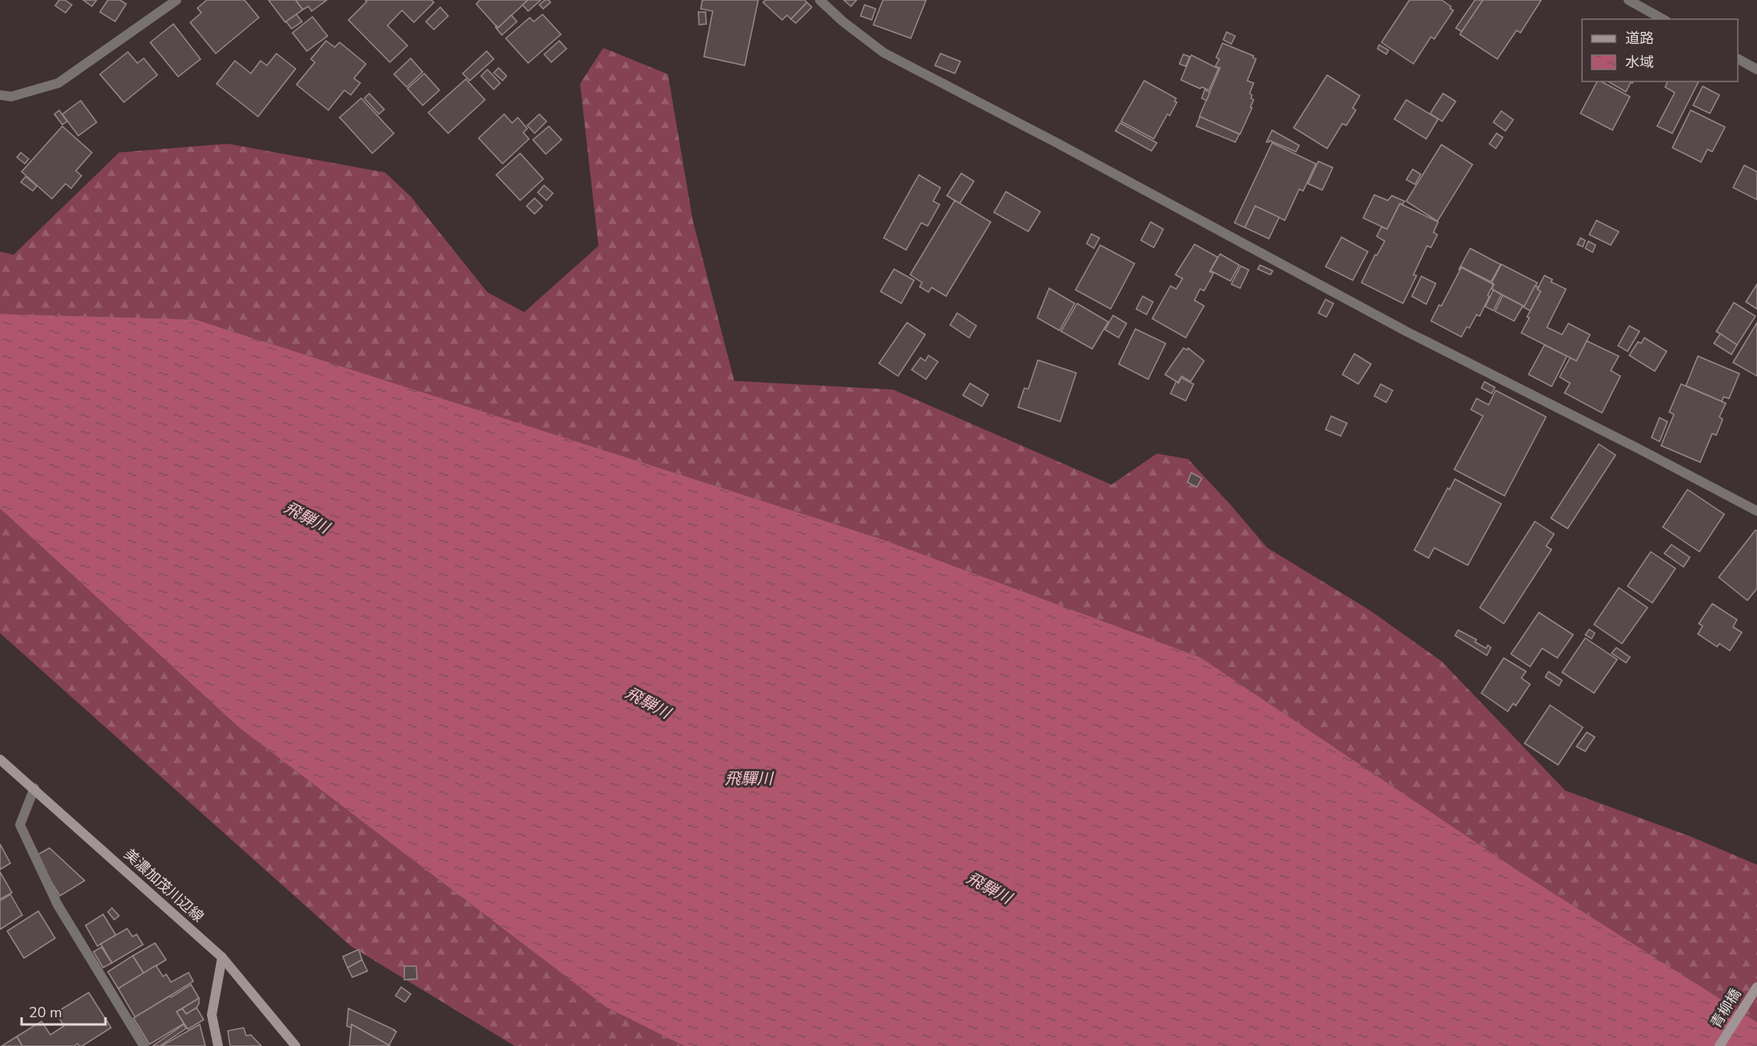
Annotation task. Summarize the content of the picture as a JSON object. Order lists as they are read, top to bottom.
{
  "streets": {
    "main road": ["美濃加茂川辺線", "青柳橋"]
  },
  "water": ["飛騨川", "飛驒川"],
  "legend": ["道路", "水域"],
  "scale_bar": "20 m"
}
